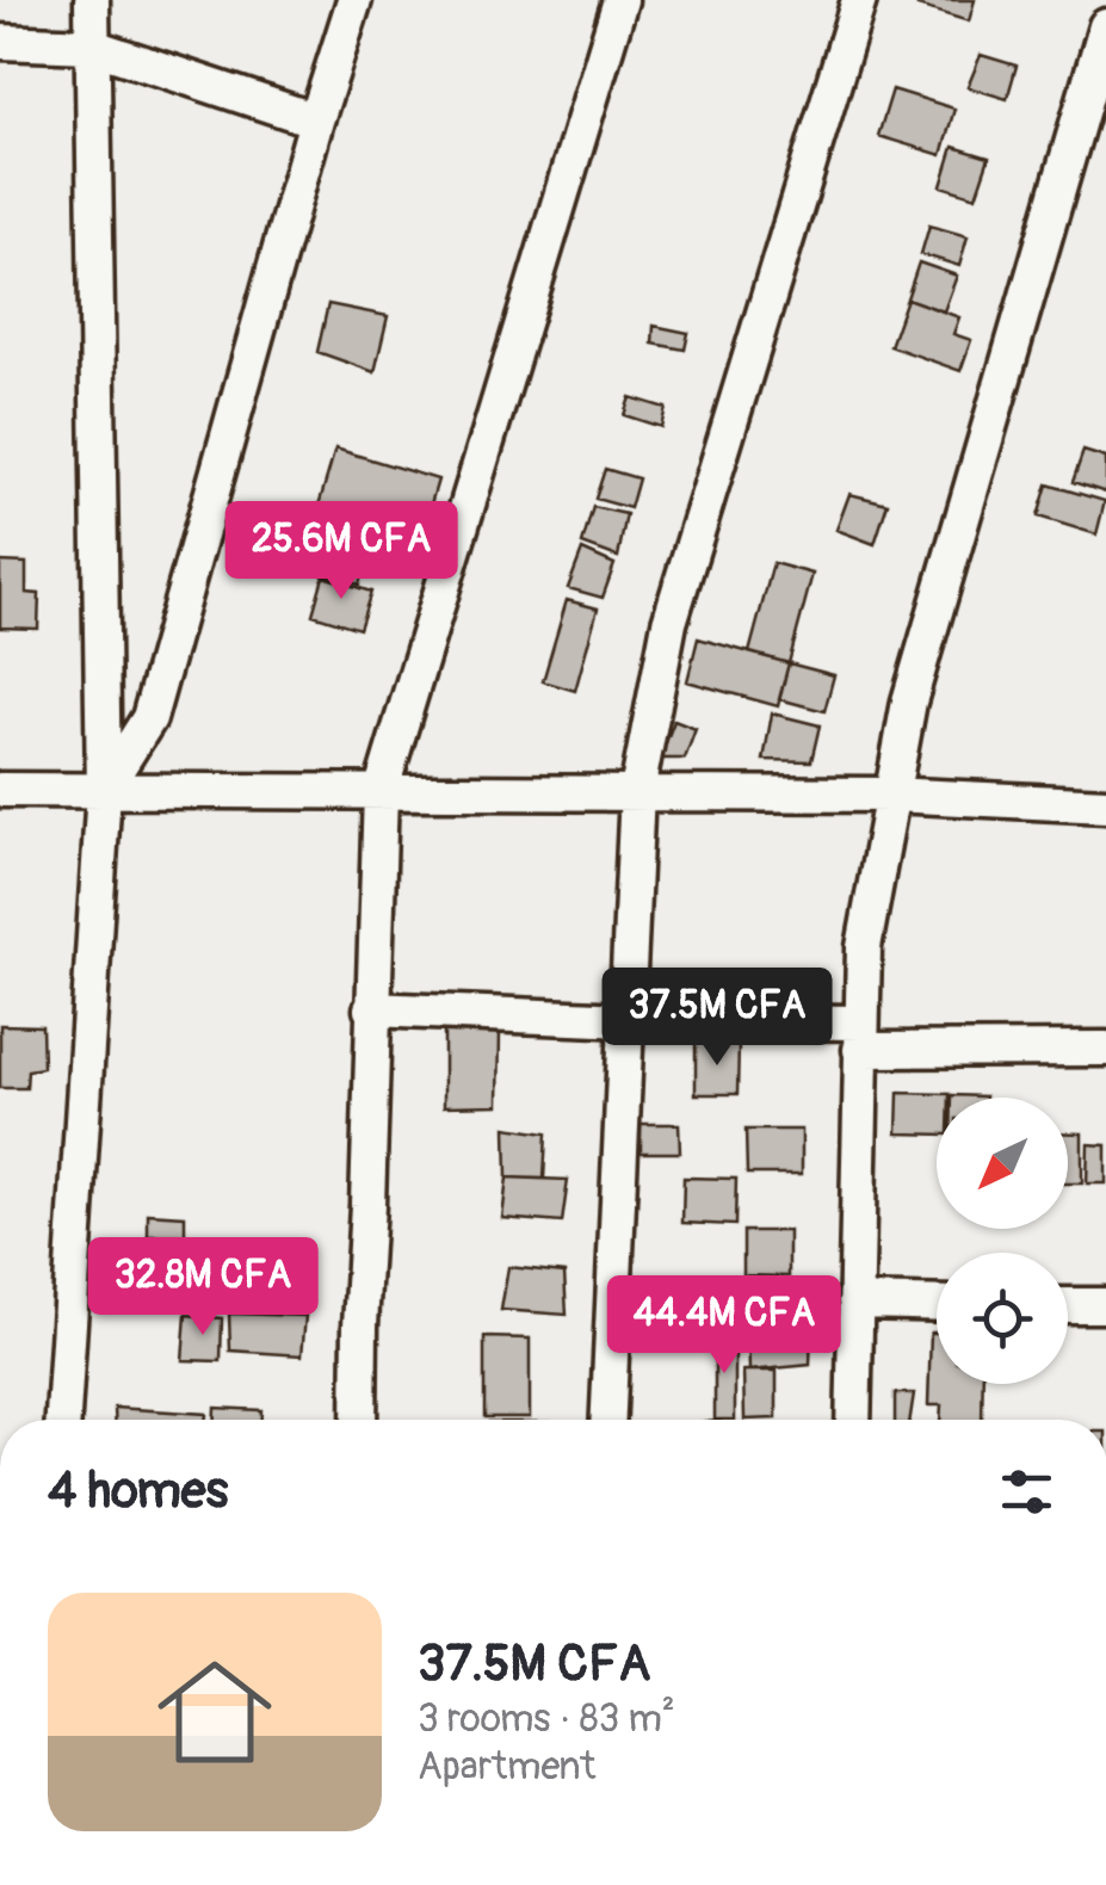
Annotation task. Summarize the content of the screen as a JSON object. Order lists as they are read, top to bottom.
{
  "north": "bottom left",
  "page": {
    "price": [
      "25.6M CFA",
      "37.5M CFA",
      "32.8M CFA",
      "44.4M CFA"
    ],
    "heading": "4 homes",
    "list": [
      {
        "name": "37.5M CFA",
        "note": "3 rooms · 83 m² · Apartment"
      }
    ]
  }
}
